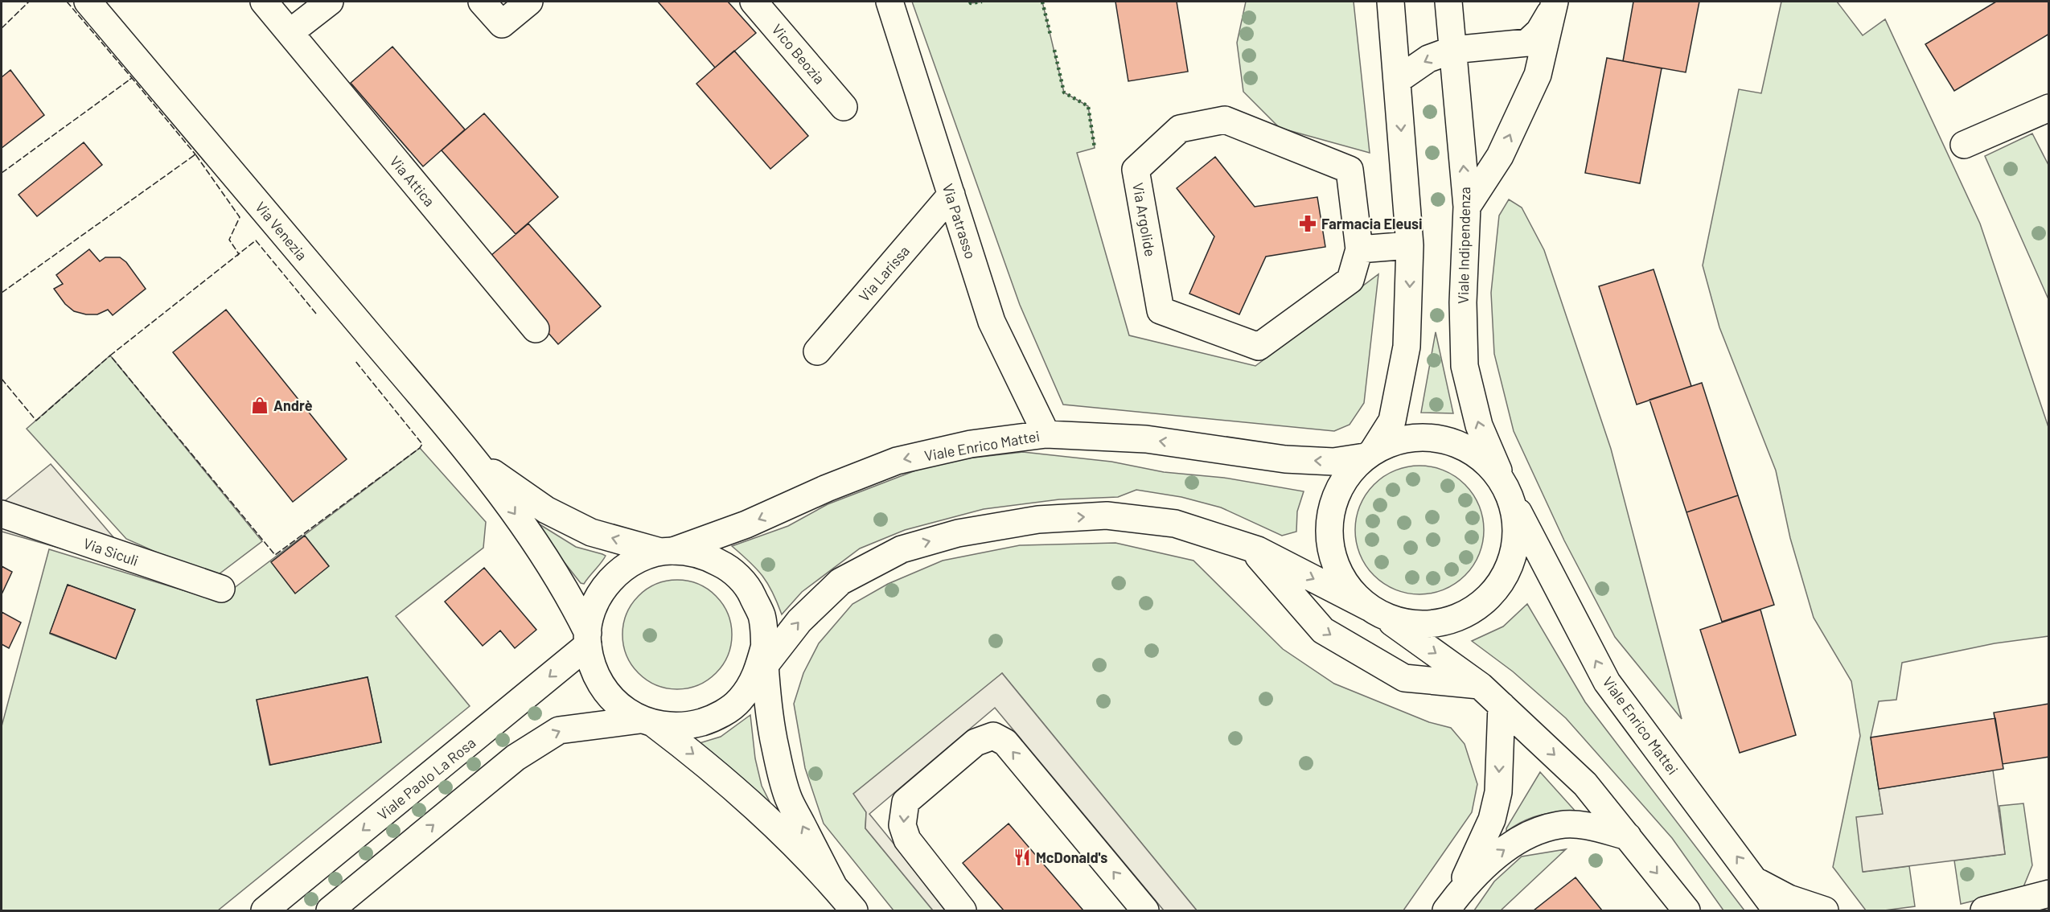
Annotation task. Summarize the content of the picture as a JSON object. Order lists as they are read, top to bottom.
{
  "streets": {
    "street": [
      "Vico Beozia",
      "Via Attica",
      "Via Argolide",
      "Via Patrasso",
      "Via Venezia",
      "Viale Indipendenza",
      "Via Larissa",
      "Viale Enrico Mattei",
      "Via Siculi",
      "Viale Paolo La Rosa"
    ]
  },
  "crossings": [
    ["Via Patrasso", "Via Larissa"],
    ["Via Patrasso", "Viale Enrico Mattei"],
    ["Viale Indipendenza", "Viale Enrico Mattei"],
    ["Viale Enrico Mattei", "Viale Paolo La Rosa"]
  ],
  "places": {
    "pharmacy": ["Farmacia Eleusi"],
    "shop": ["Andrè"],
    "restaurant": ["McDonald's"]
  }
}
